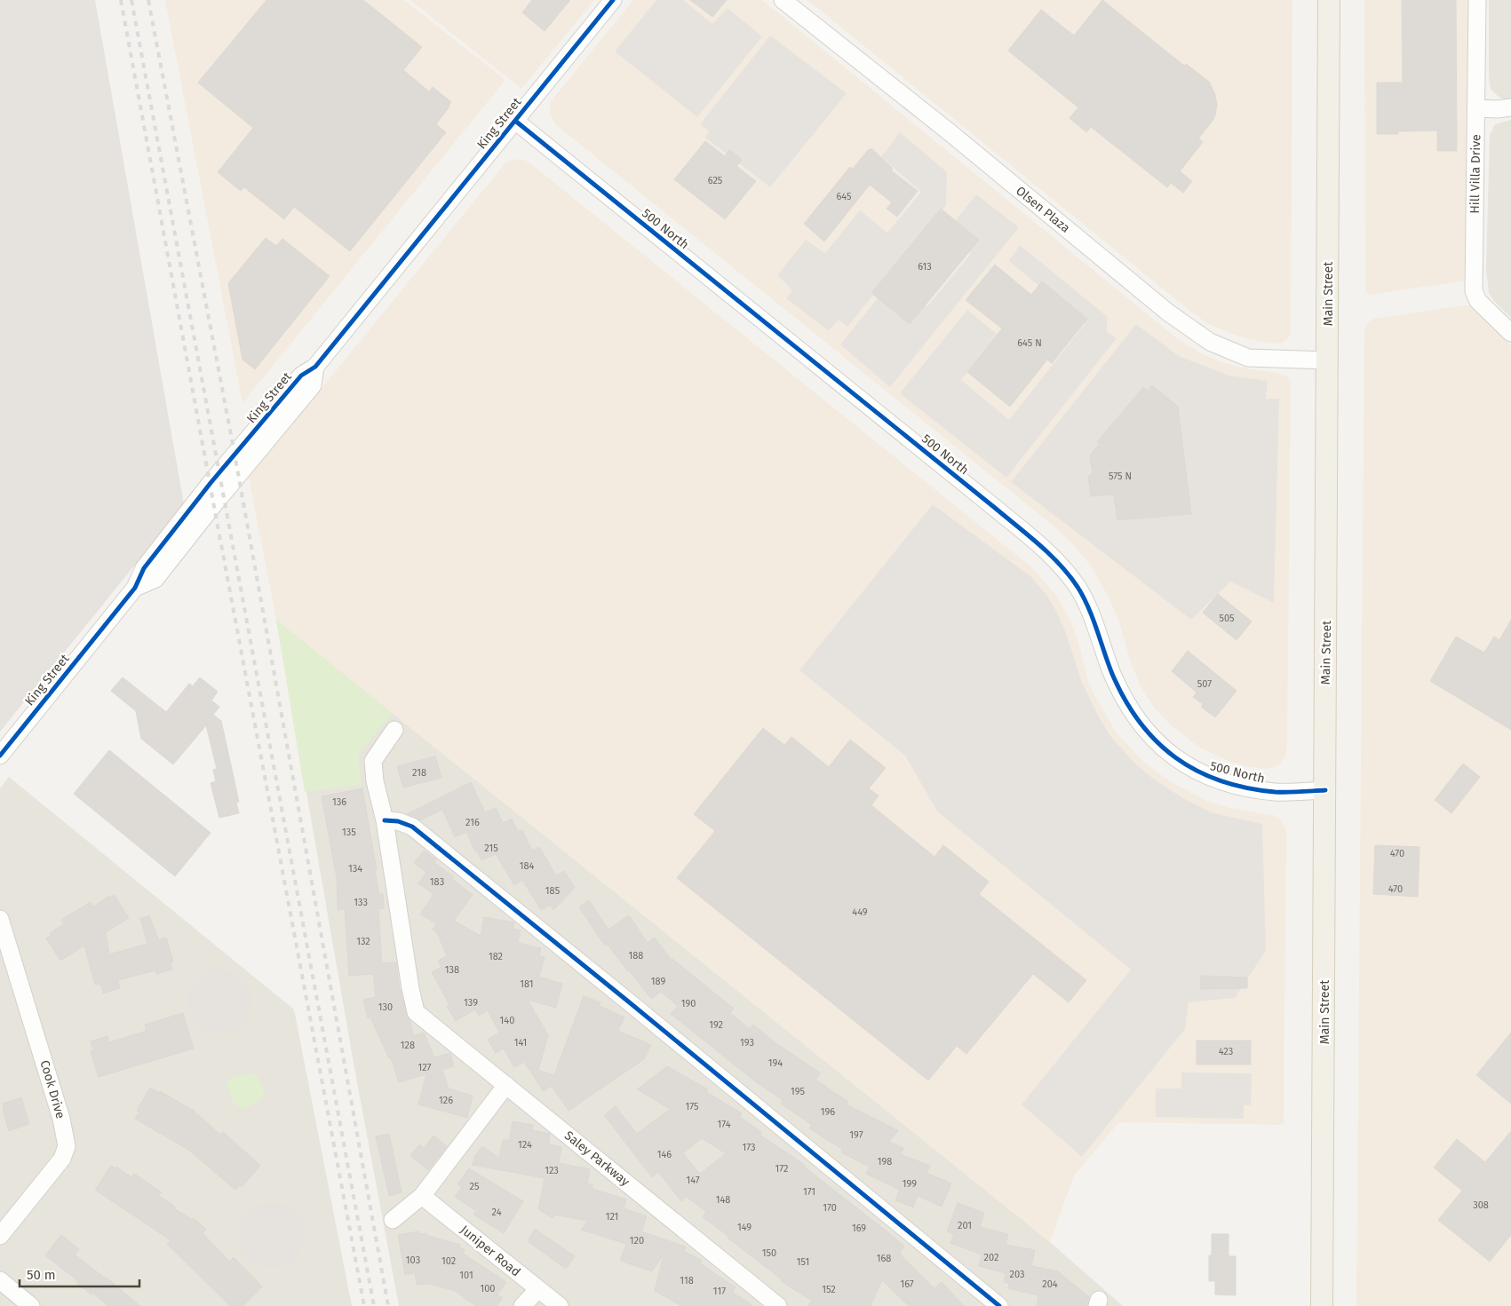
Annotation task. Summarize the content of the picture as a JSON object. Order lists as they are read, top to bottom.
{
  "streets": {
    "main road": ["Main Street"],
    "street": [
      "King Street",
      "Hill Villa Drive",
      "Olsen Plaza",
      "500 North",
      "Cook Drive",
      "Saley Parkway",
      "Juniper Road"
    ]
  },
  "crossings": [
    ["King Street", "500 North"],
    ["Olsen Plaza", "Main Street"],
    ["500 North", "Main Street"]
  ],
  "house_numbers": [
    "625",
    "645",
    "613",
    "645 N",
    "575 N",
    "505",
    "507",
    "218",
    "136",
    "216",
    "135",
    "215",
    "470",
    "184",
    "134",
    "183",
    "470",
    "185",
    "133",
    "449",
    "132",
    "188",
    "182",
    "138",
    "189",
    "181",
    "139",
    "190",
    "130",
    "140",
    "192",
    "141",
    "193",
    "128",
    "423",
    "194",
    "127",
    "195",
    "126",
    "175",
    "196",
    "174",
    "197",
    "124",
    "173",
    "146",
    "198",
    "172",
    "123",
    "147",
    "199",
    "25",
    "171",
    "148",
    "308",
    "170",
    "24",
    "121",
    "201",
    "149",
    "169",
    "120",
    "150",
    "202",
    "168",
    "103",
    "102",
    "151",
    "203",
    "101",
    "118",
    "167",
    "204",
    "100",
    "152",
    "117"
  ],
  "scale_bar": "50 m"
}
